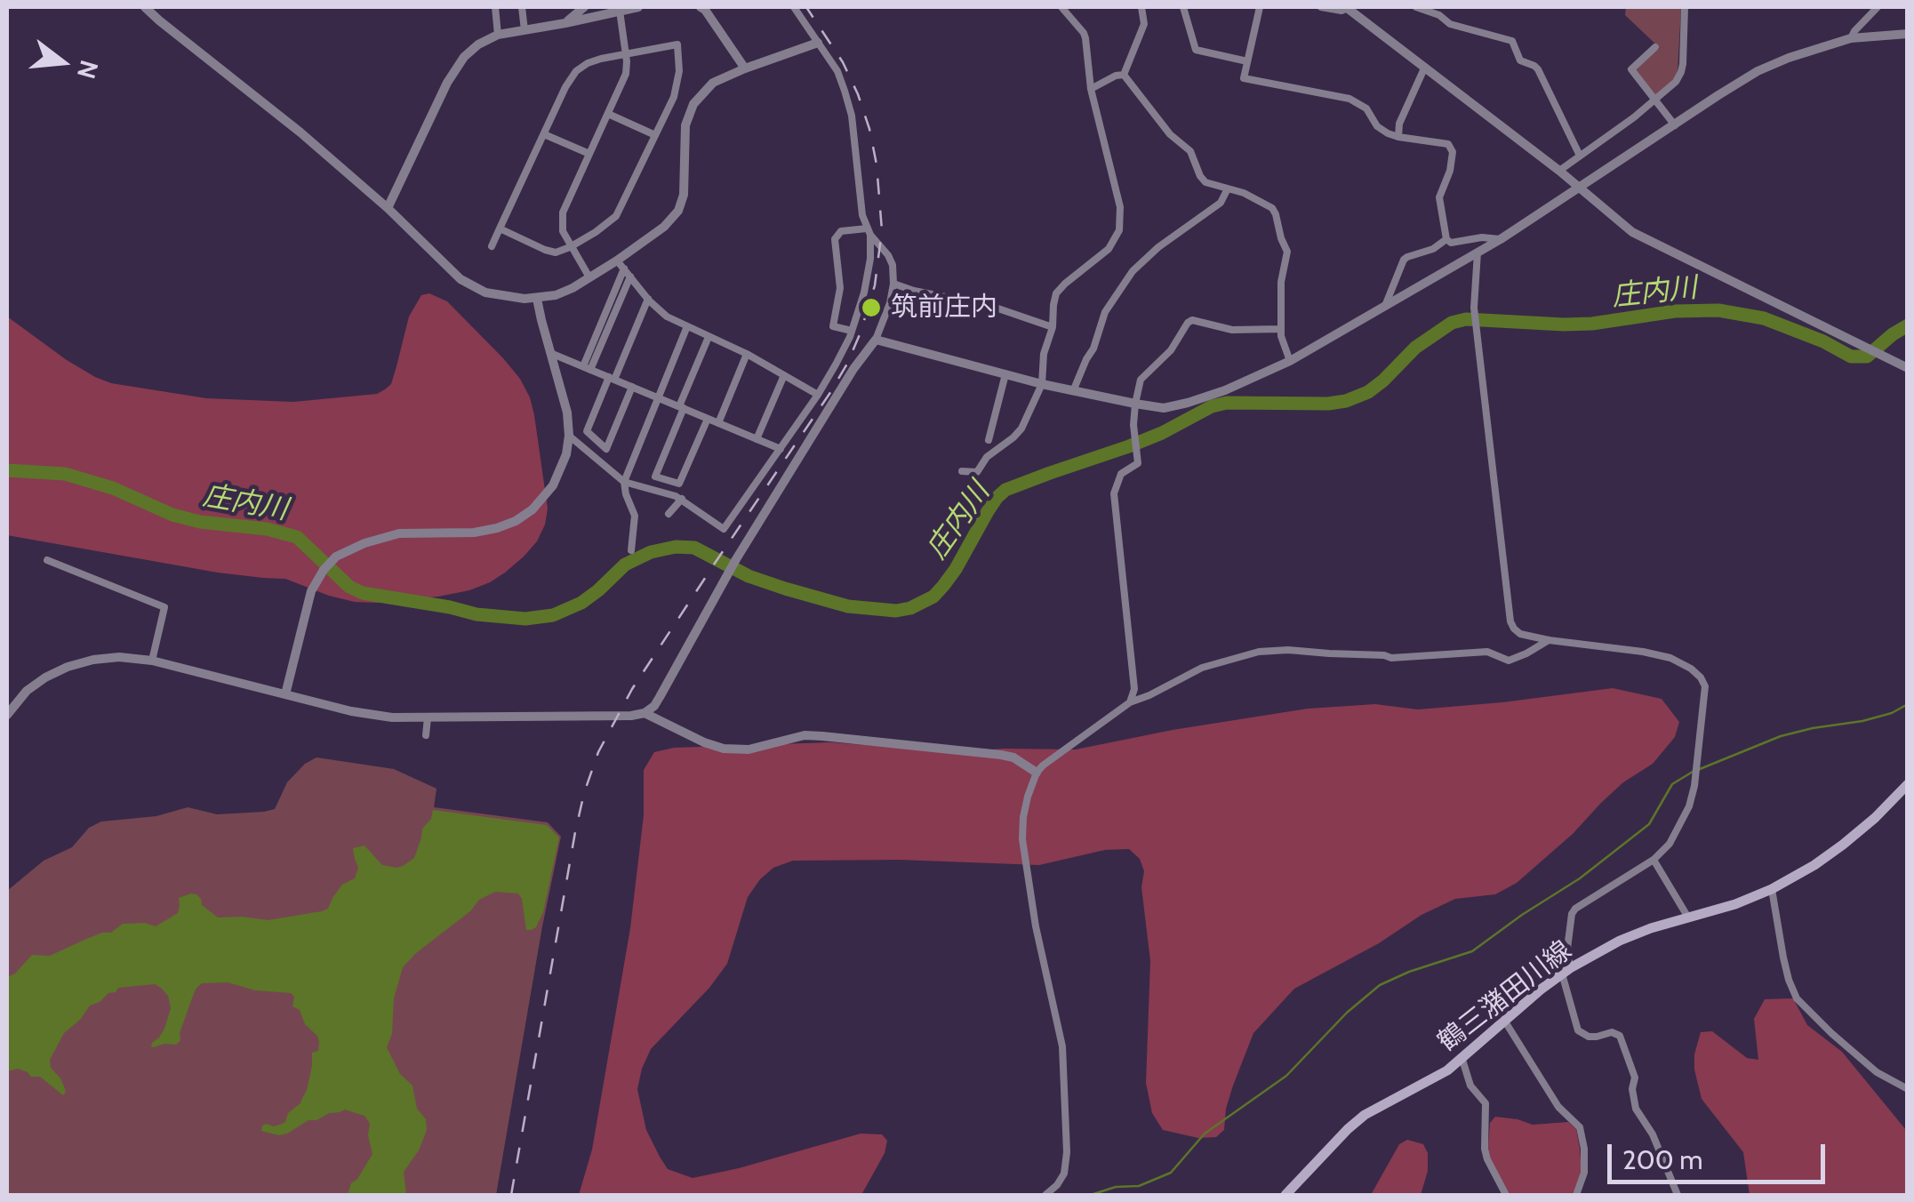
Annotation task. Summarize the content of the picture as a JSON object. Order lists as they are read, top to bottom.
{
  "streets": {
    "main road": ["鶴三潴田川線"]
  },
  "water": ["庄内川"],
  "places": ["筑前庄内"],
  "scale_bar": "200 m",
  "north": "right"
}
